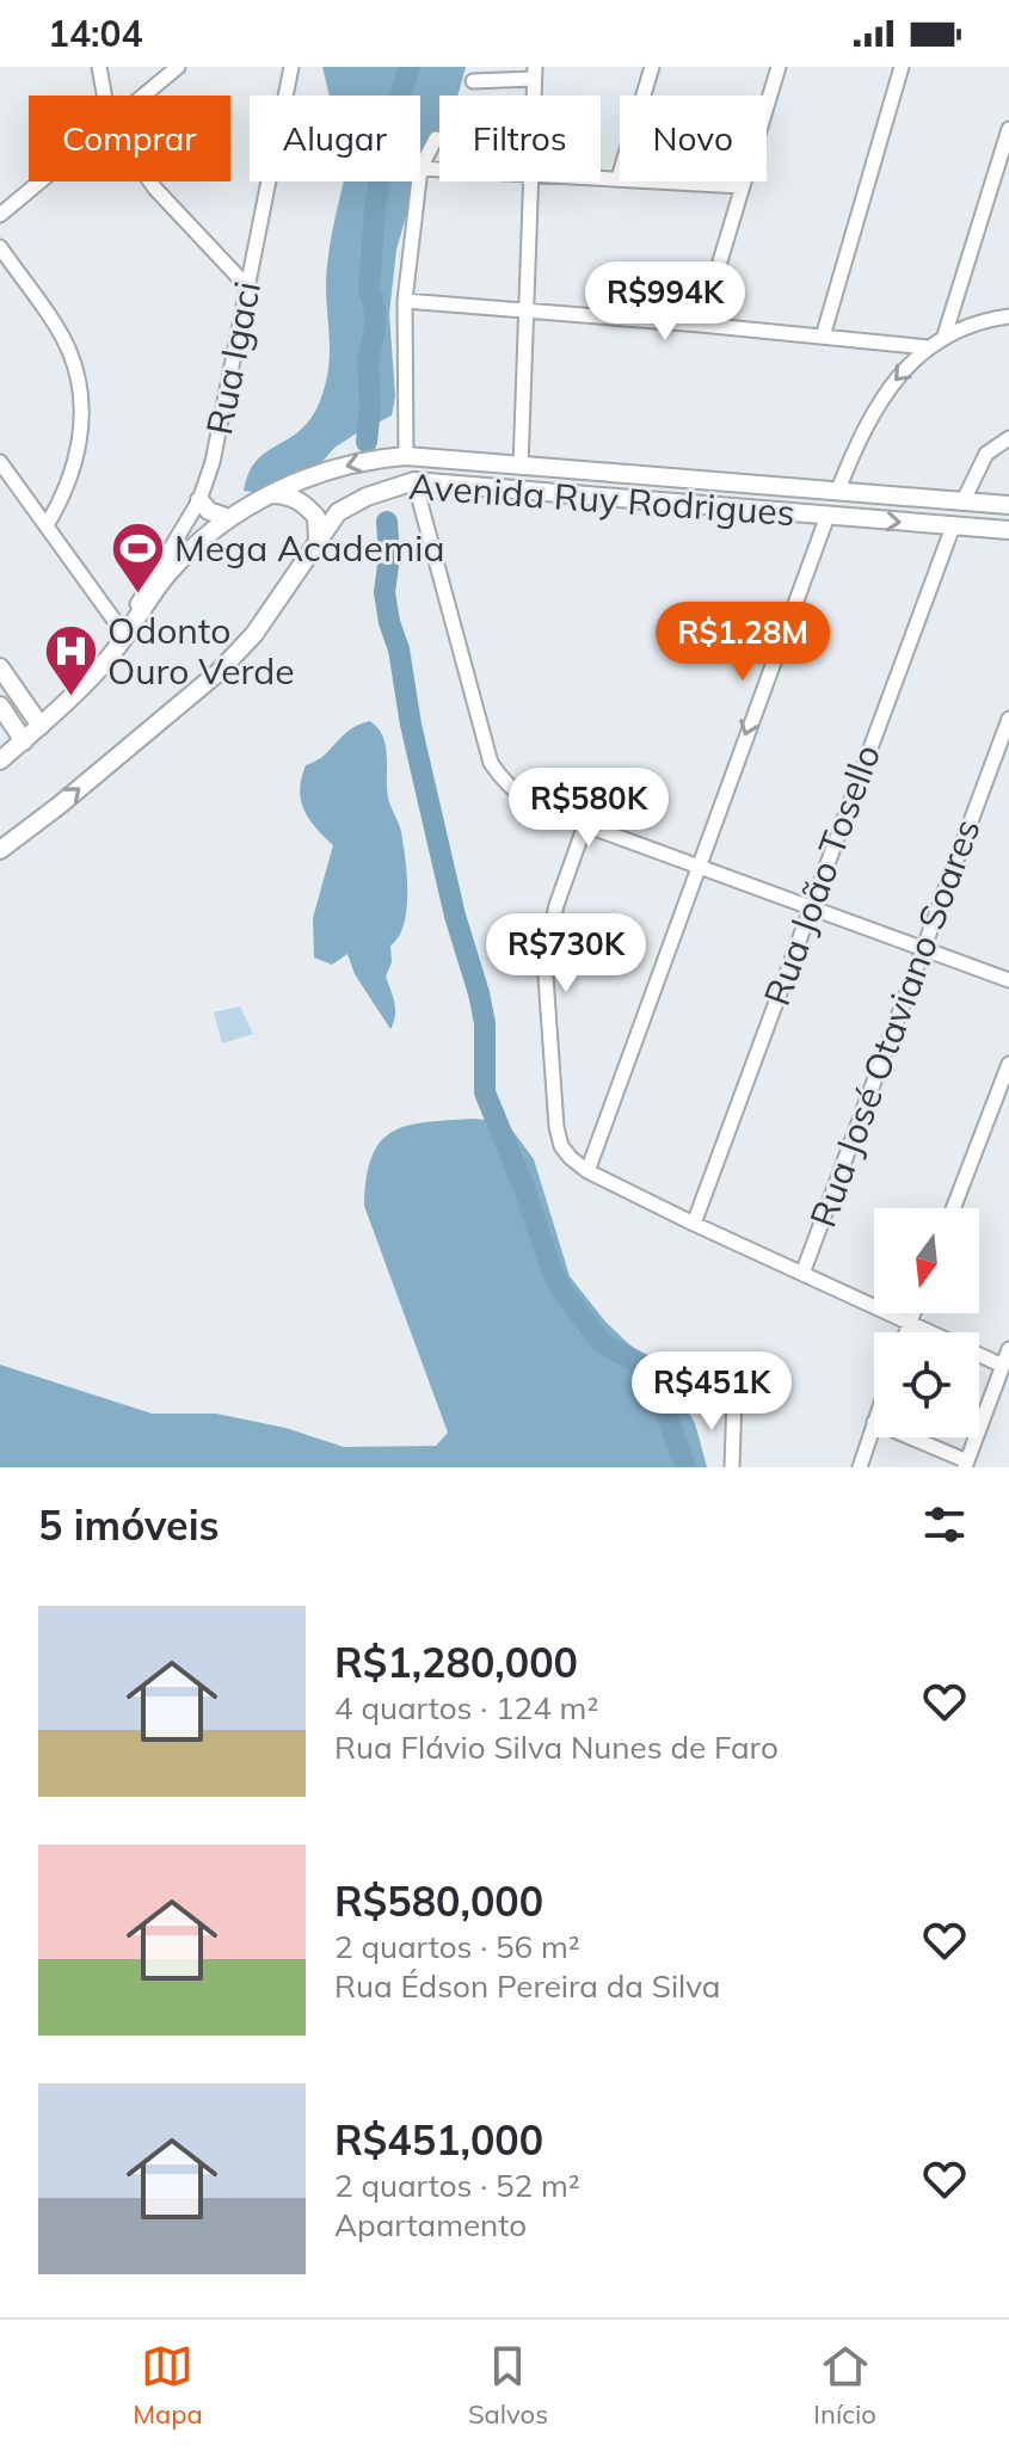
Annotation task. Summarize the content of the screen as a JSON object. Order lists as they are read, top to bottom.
{
  "streets": {
    "main road": ["Avenida Ruy Rodrigues"],
    "street": ["Rua Igaci", "Rua João Tosello", "Rua José Otaviano Soares"]
  },
  "crossings": [
    ["Rua Igaci", "Avenida Ruy Rodrigues"],
    ["Avenida Ruy Rodrigues", "Rua João Tosello"]
  ],
  "places": {
    "sports": ["Mega Academia"],
    "hospital": ["Odonto Ouro Verde"]
  },
  "north": "bottom",
  "page": {
    "status": "14:04",
    "chip": [
      "Comprar",
      "Alugar",
      "Filtros",
      "Novo"
    ],
    "price": [
      "R$994K",
      "R$1.28M",
      "R$580K",
      "R$730K",
      "R$451K"
    ],
    "heading": "5 imóveis",
    "list": [
      {
        "name": "R$1,280,000",
        "note": "4 quartos · 124 m² · Rua Flávio Silva Nunes de Faro"
      },
      {
        "name": "R$580,000",
        "note": "2 quartos · 56 m² · Rua Édson Pereira da Silva"
      },
      {
        "name": "R$451,000",
        "note": "2 quartos · 52 m² · Apartamento"
      }
    ],
    "tabs": ["Mapa", "Salvos", "Início"]
  }
}
